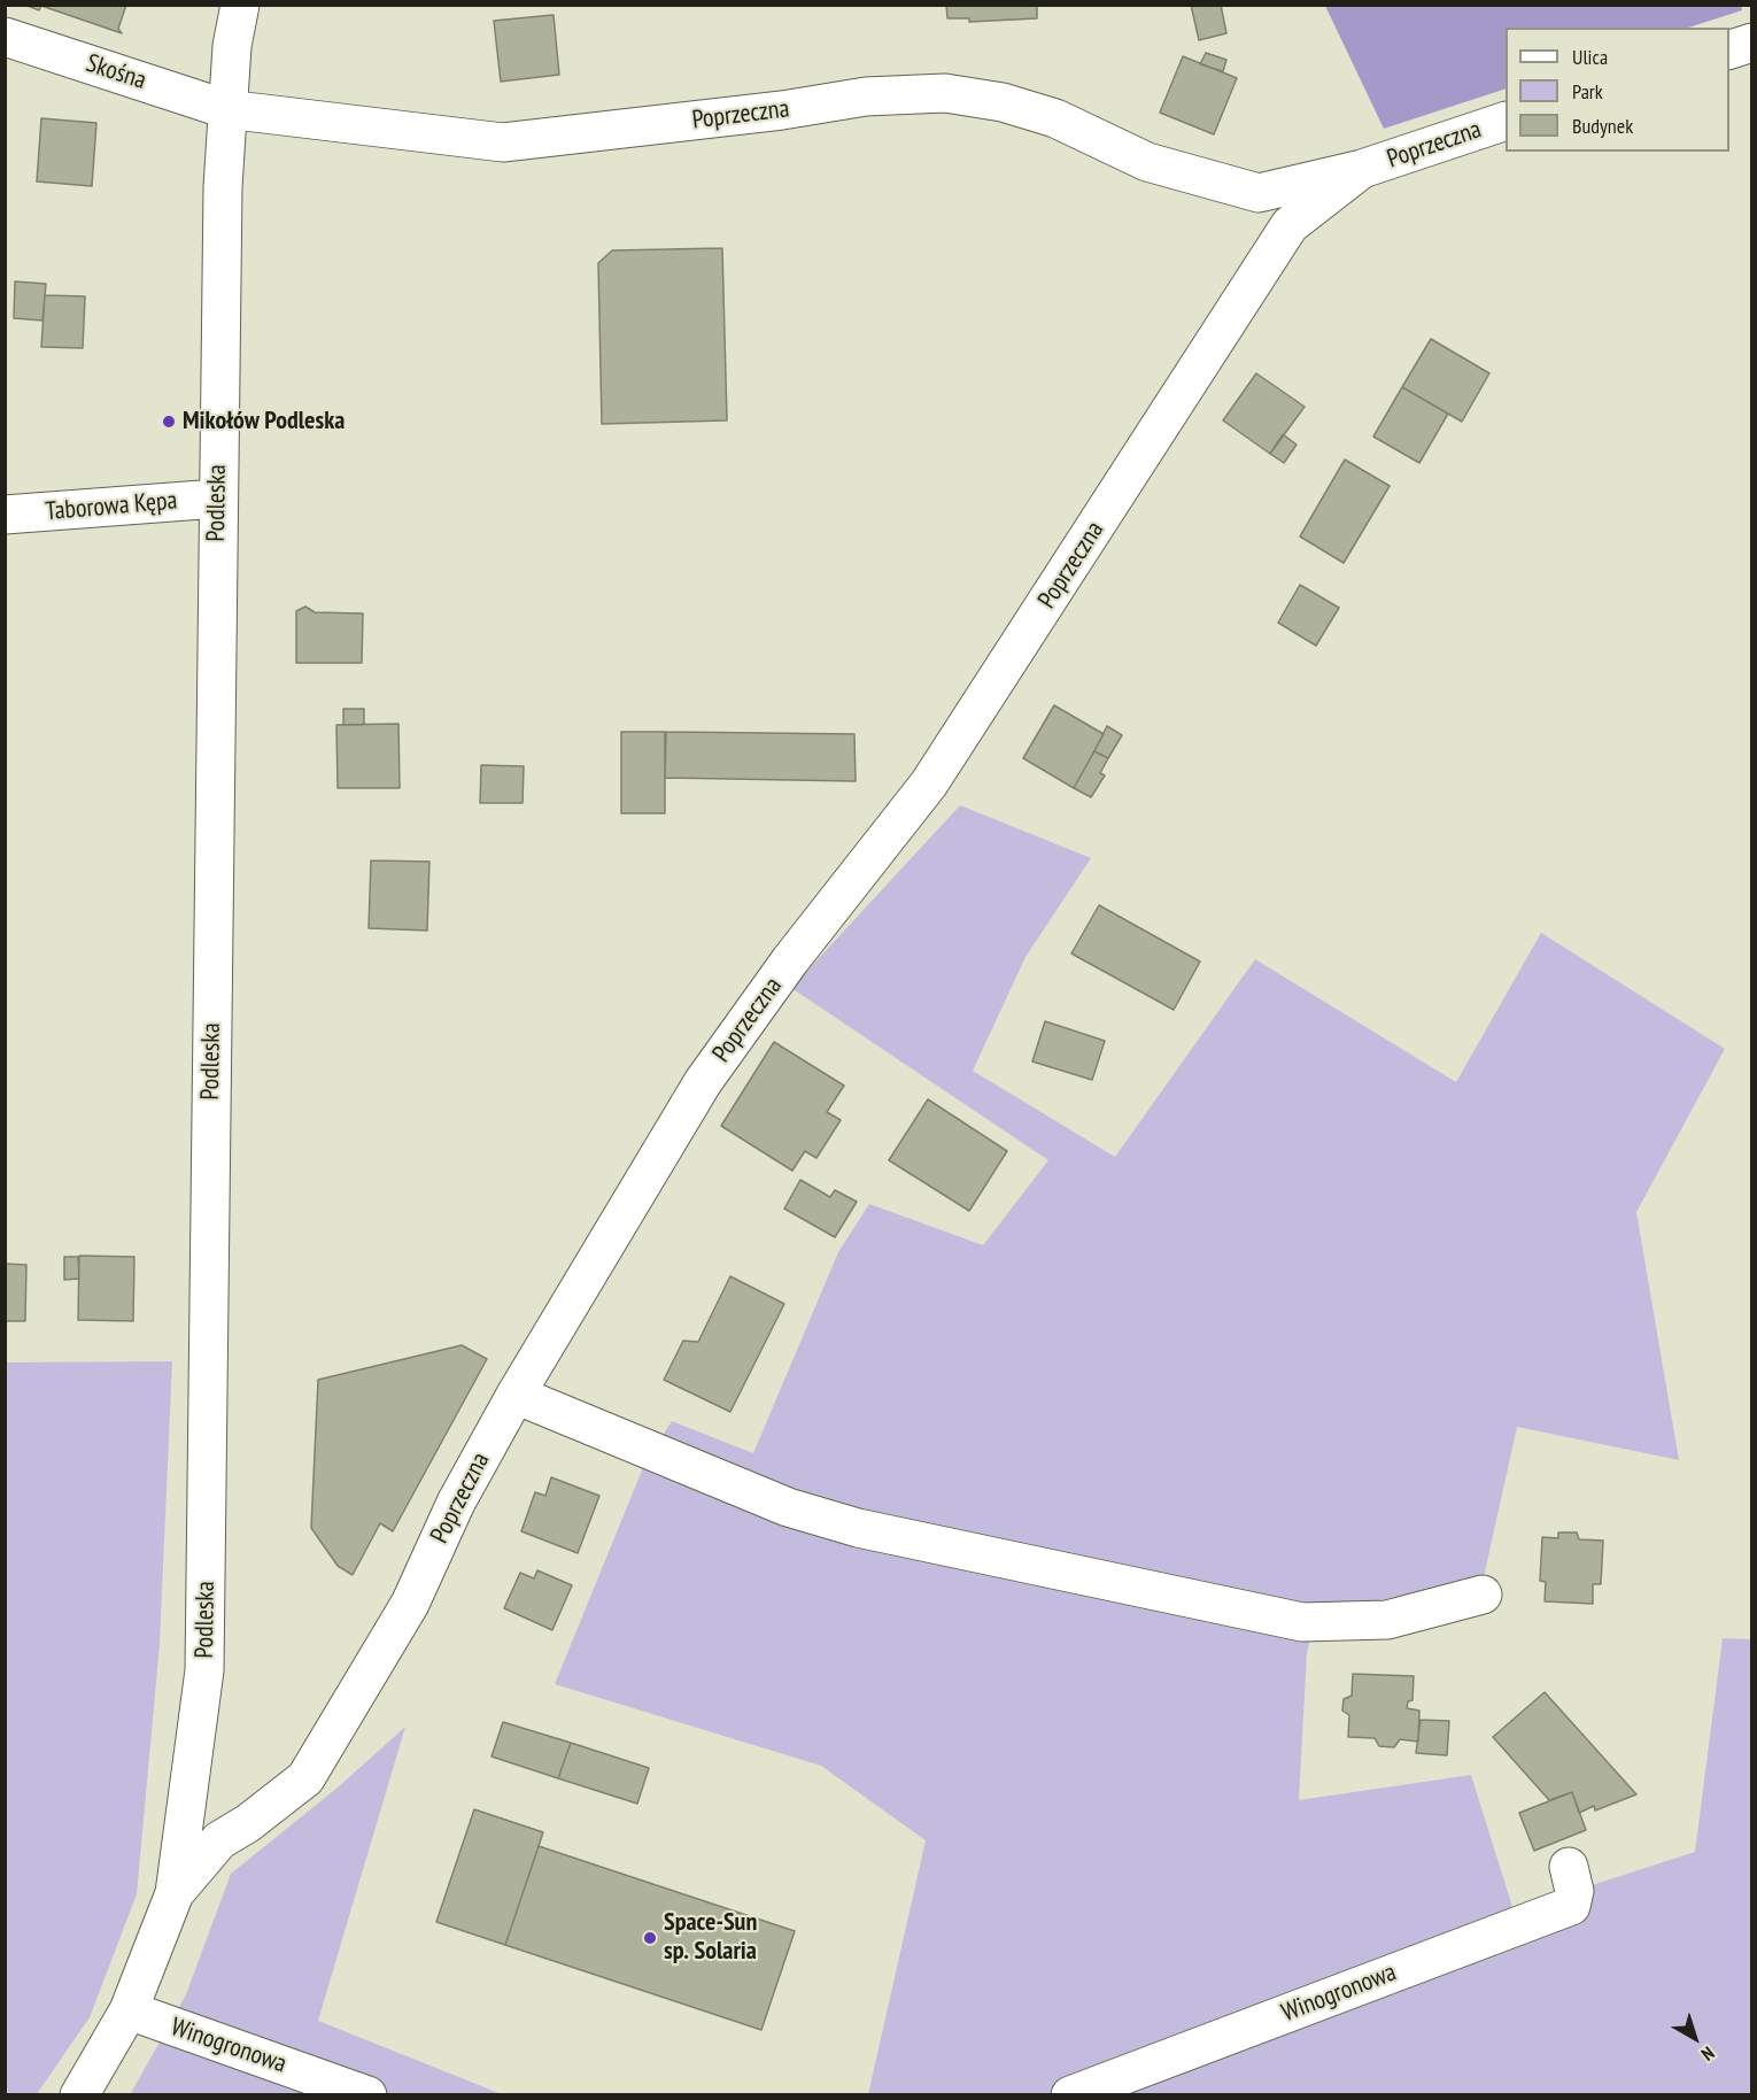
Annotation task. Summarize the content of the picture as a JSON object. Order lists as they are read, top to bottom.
{
  "streets": {
    "street": [
      "Skośna",
      "Poprzeczna",
      "Podleska",
      "Taborowa Kępa",
      "Winogronowa"
    ]
  },
  "crossings": [
    ["Skośna", "Poprzeczna"],
    ["Skośna", "Podleska"],
    ["Poprzeczna", "Podleska"],
    ["Podleska", "Taborowa Kępa"],
    ["Podleska", "Winogronowa"]
  ],
  "places": ["Mikołów Podleska", "Space-Sun sp. Solaria"],
  "legend": ["Ulica", "Park", "Budynek"],
  "north": "bottom right"
}
